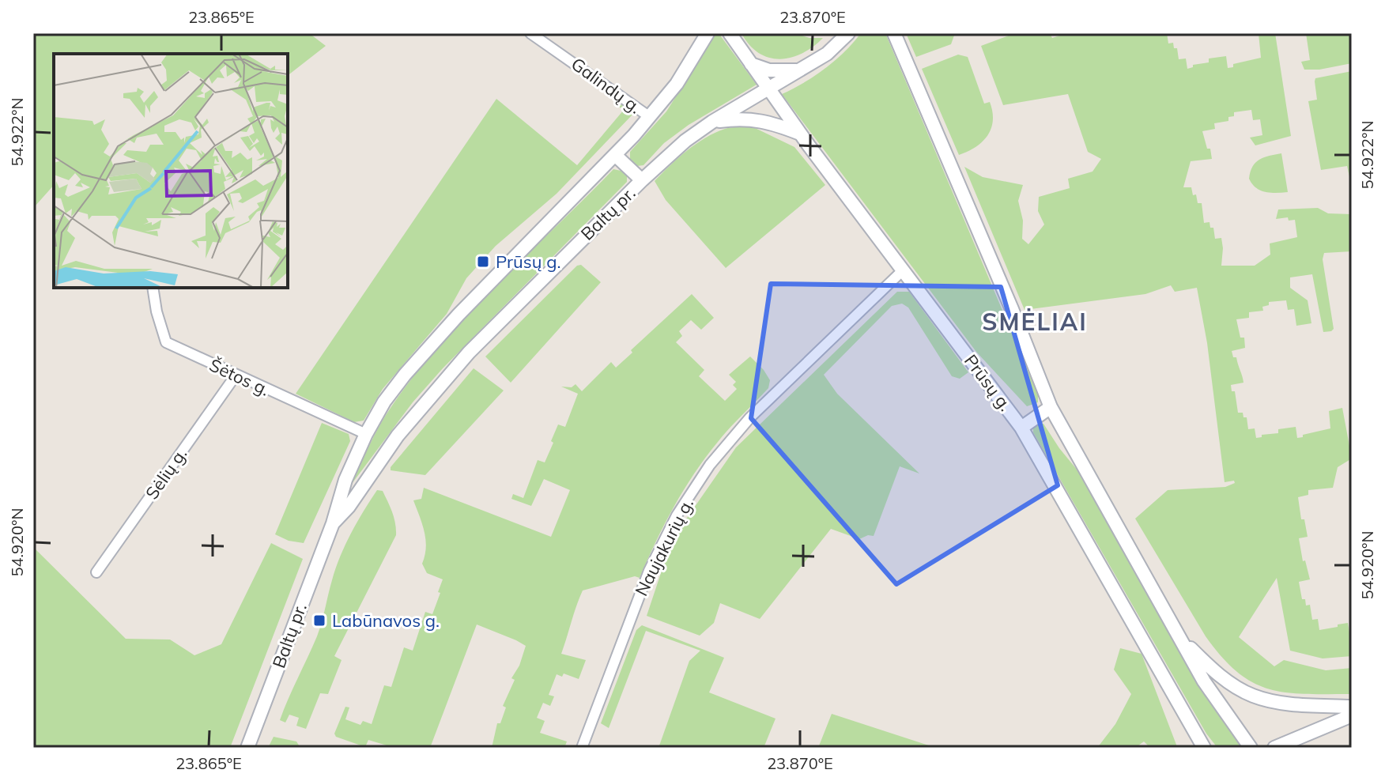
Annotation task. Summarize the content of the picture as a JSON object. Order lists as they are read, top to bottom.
{
  "streets": {
    "main road": ["Baltų pr.", "Prūsų g."],
    "street": [
      "Galindų g.",
      "Šėtos g.",
      "Sėlių g.",
      "Naujakurių g."
    ]
  },
  "crossings": [
    ["Galindų g.", "Baltų pr."],
    ["Baltų pr.", "Šėtos g."],
    ["Baltų pr.", "Prūsų g."],
    ["Šėtos g.", "Sėlių g."],
    ["Prūsų g.", "Naujakurių g."]
  ],
  "districts": ["SMĖLIAI"],
  "places": {
    "transit": ["Prūsų g.", "Labūnavos g."]
  },
  "coordinates": [
    "23.865°E",
    "23.870°E",
    "54.922°N",
    "54.920°N"
  ]
}
